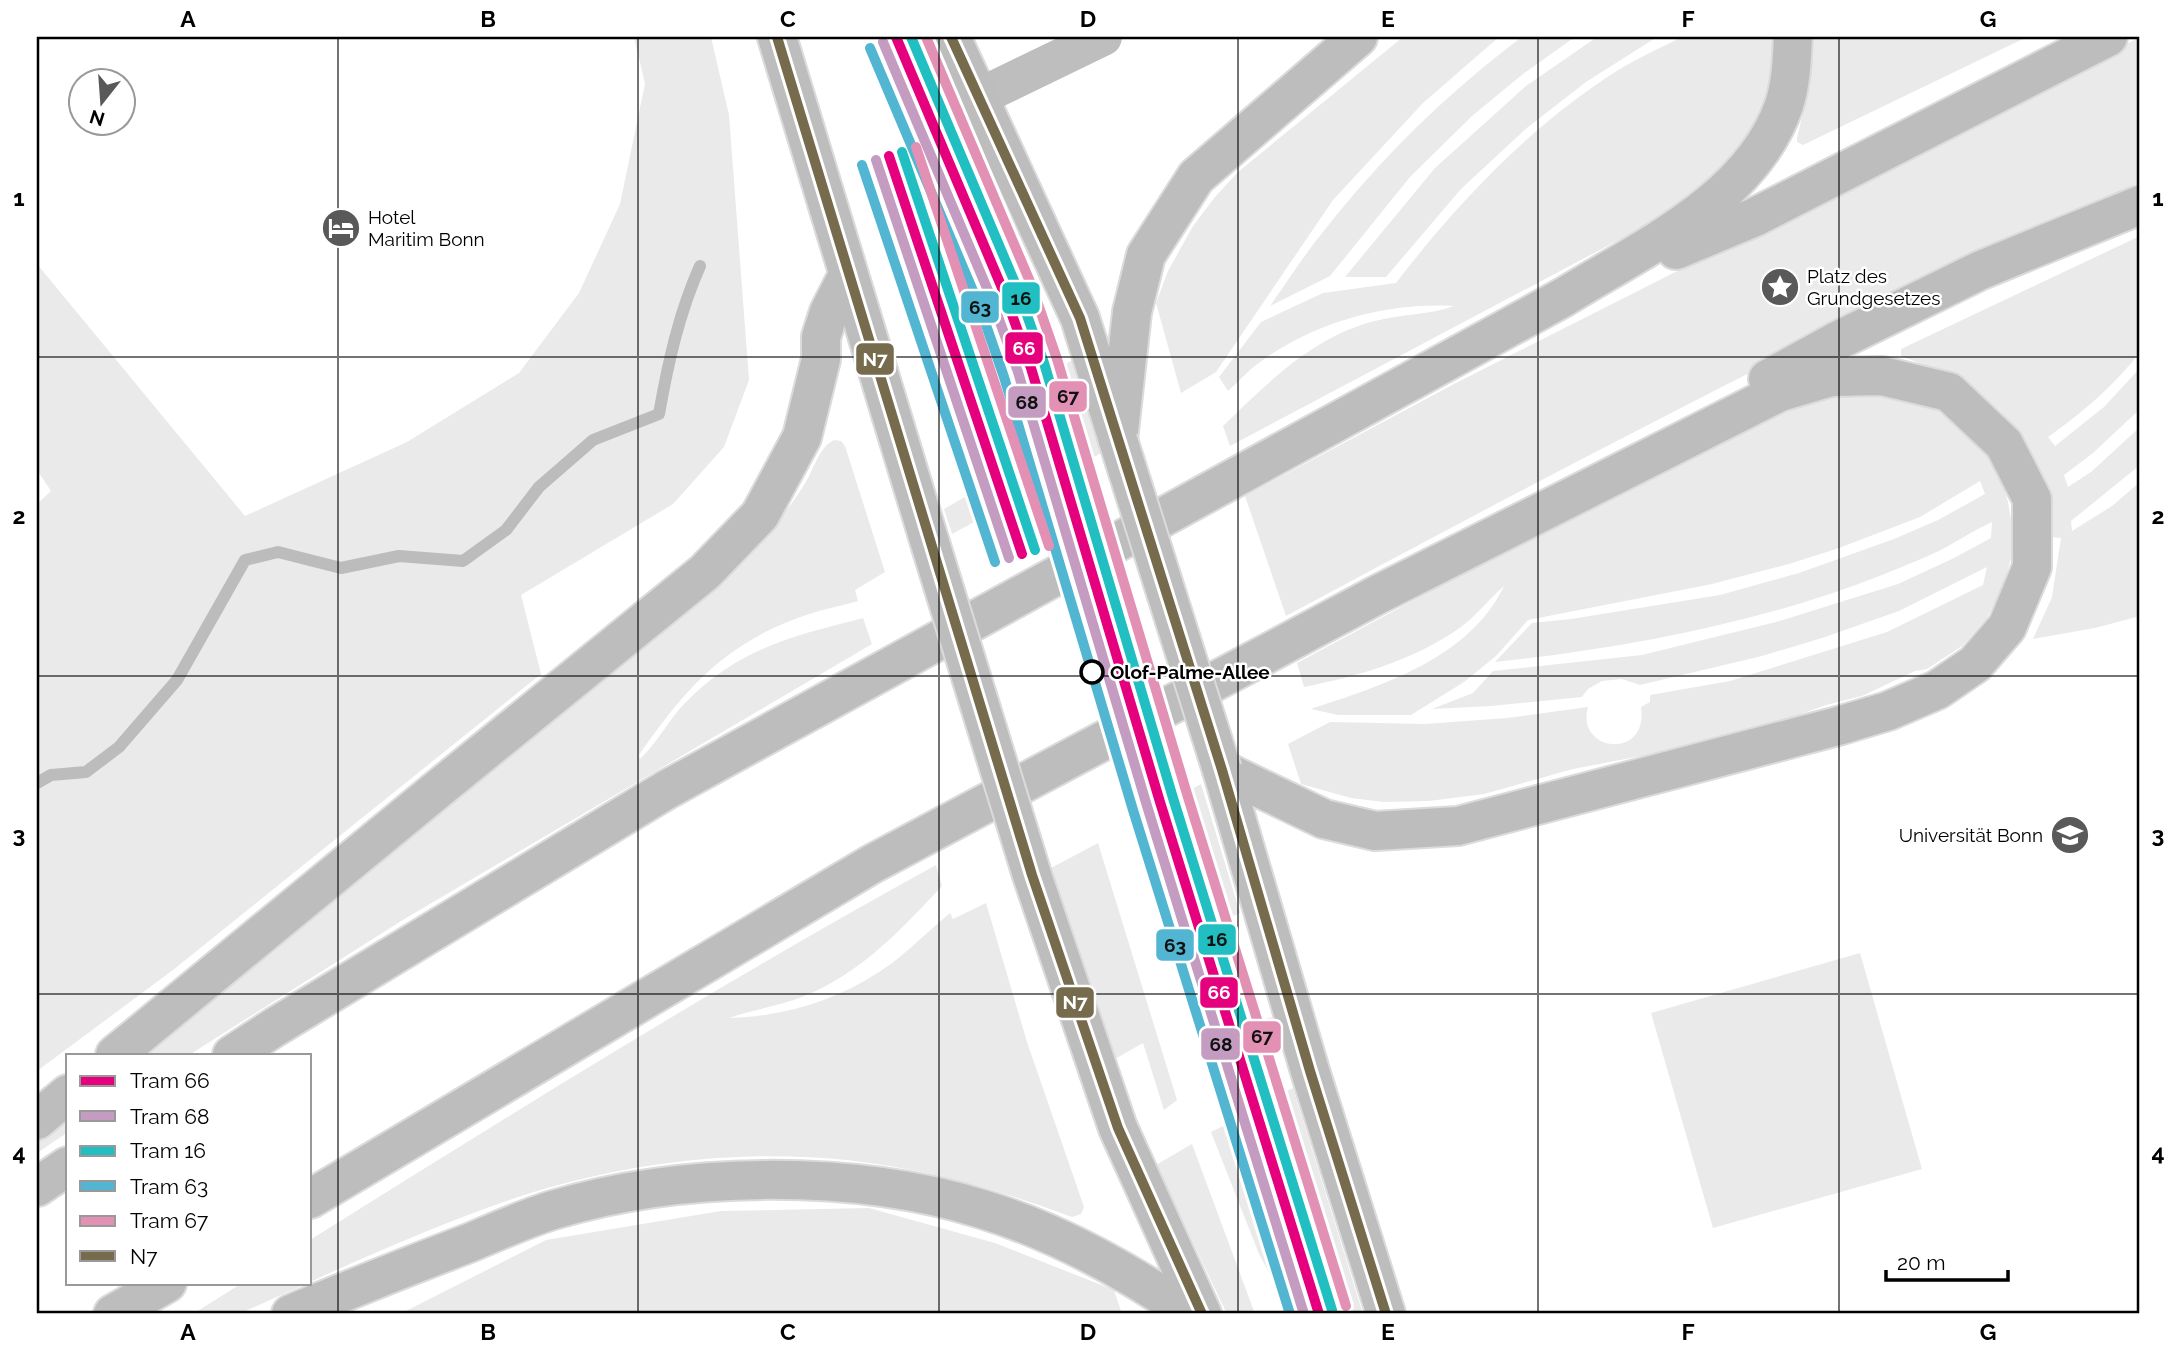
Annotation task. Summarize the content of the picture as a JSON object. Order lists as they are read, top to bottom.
{
  "places": {
    "hotel": ["Hotel Maritim Bonn"],
    "place": ["Platz des Grundgesetzes"],
    "other": ["Olof-Palme-Allee"],
    "school or university": ["Universität Bonn"]
  },
  "lines": [
    "tram line 66",
    "tram line 16",
    "tram line 67",
    "transit line N7",
    "tram line 68",
    "tram line 63"
  ],
  "legend": [
    "Tram 66",
    "Tram 68",
    "Tram 16",
    "Tram 63",
    "Tram 67",
    "N7"
  ],
  "scale_bar": "20 m",
  "north": "bottom",
  "grid": {
    "columns": [
      "A",
      "B",
      "C",
      "D",
      "E",
      "F",
      "G"
    ],
    "rows": [
      "1",
      "2",
      "3",
      "4"
    ]
  }
}
